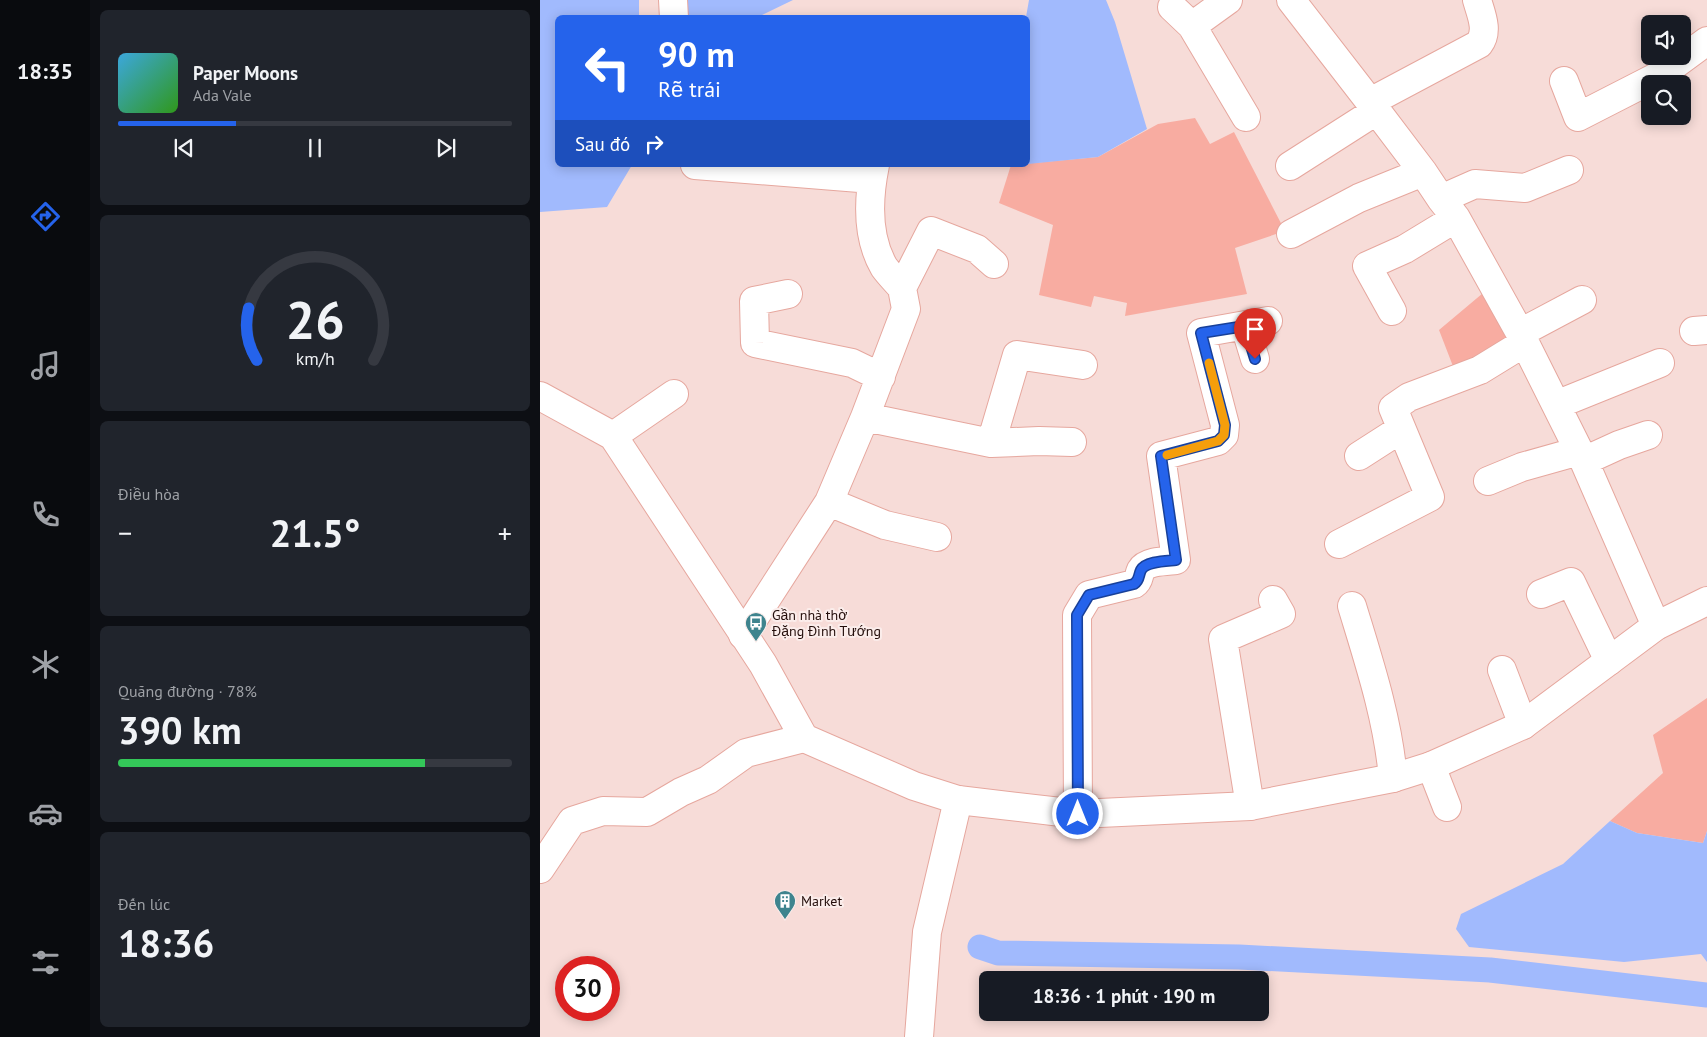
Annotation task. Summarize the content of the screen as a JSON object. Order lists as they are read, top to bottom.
{
  "places": {
    "bus stop": ["Gần nhà thờ Đặng Đình Tướng"],
    "building": ["Market"]
  },
  "page": {
    "tabs": "18:35",
    "turn": ["90 m", "Rẽ trái"],
    "song": ["Paper Moons", "Ada Vale"],
    "then": "Sau đó",
    "tile": [
      "Điều hòa",
      ["Quãng đường · 78%", "390 km"],
      ["Đến lúc", "18:36"]
    ],
    "heat": ["−", "21.5°", "+"],
    "limit": "30",
    "trip": "18:36 · 1 phút · 190 m",
    "gauge": ["26", "km/h"]
  }
}
